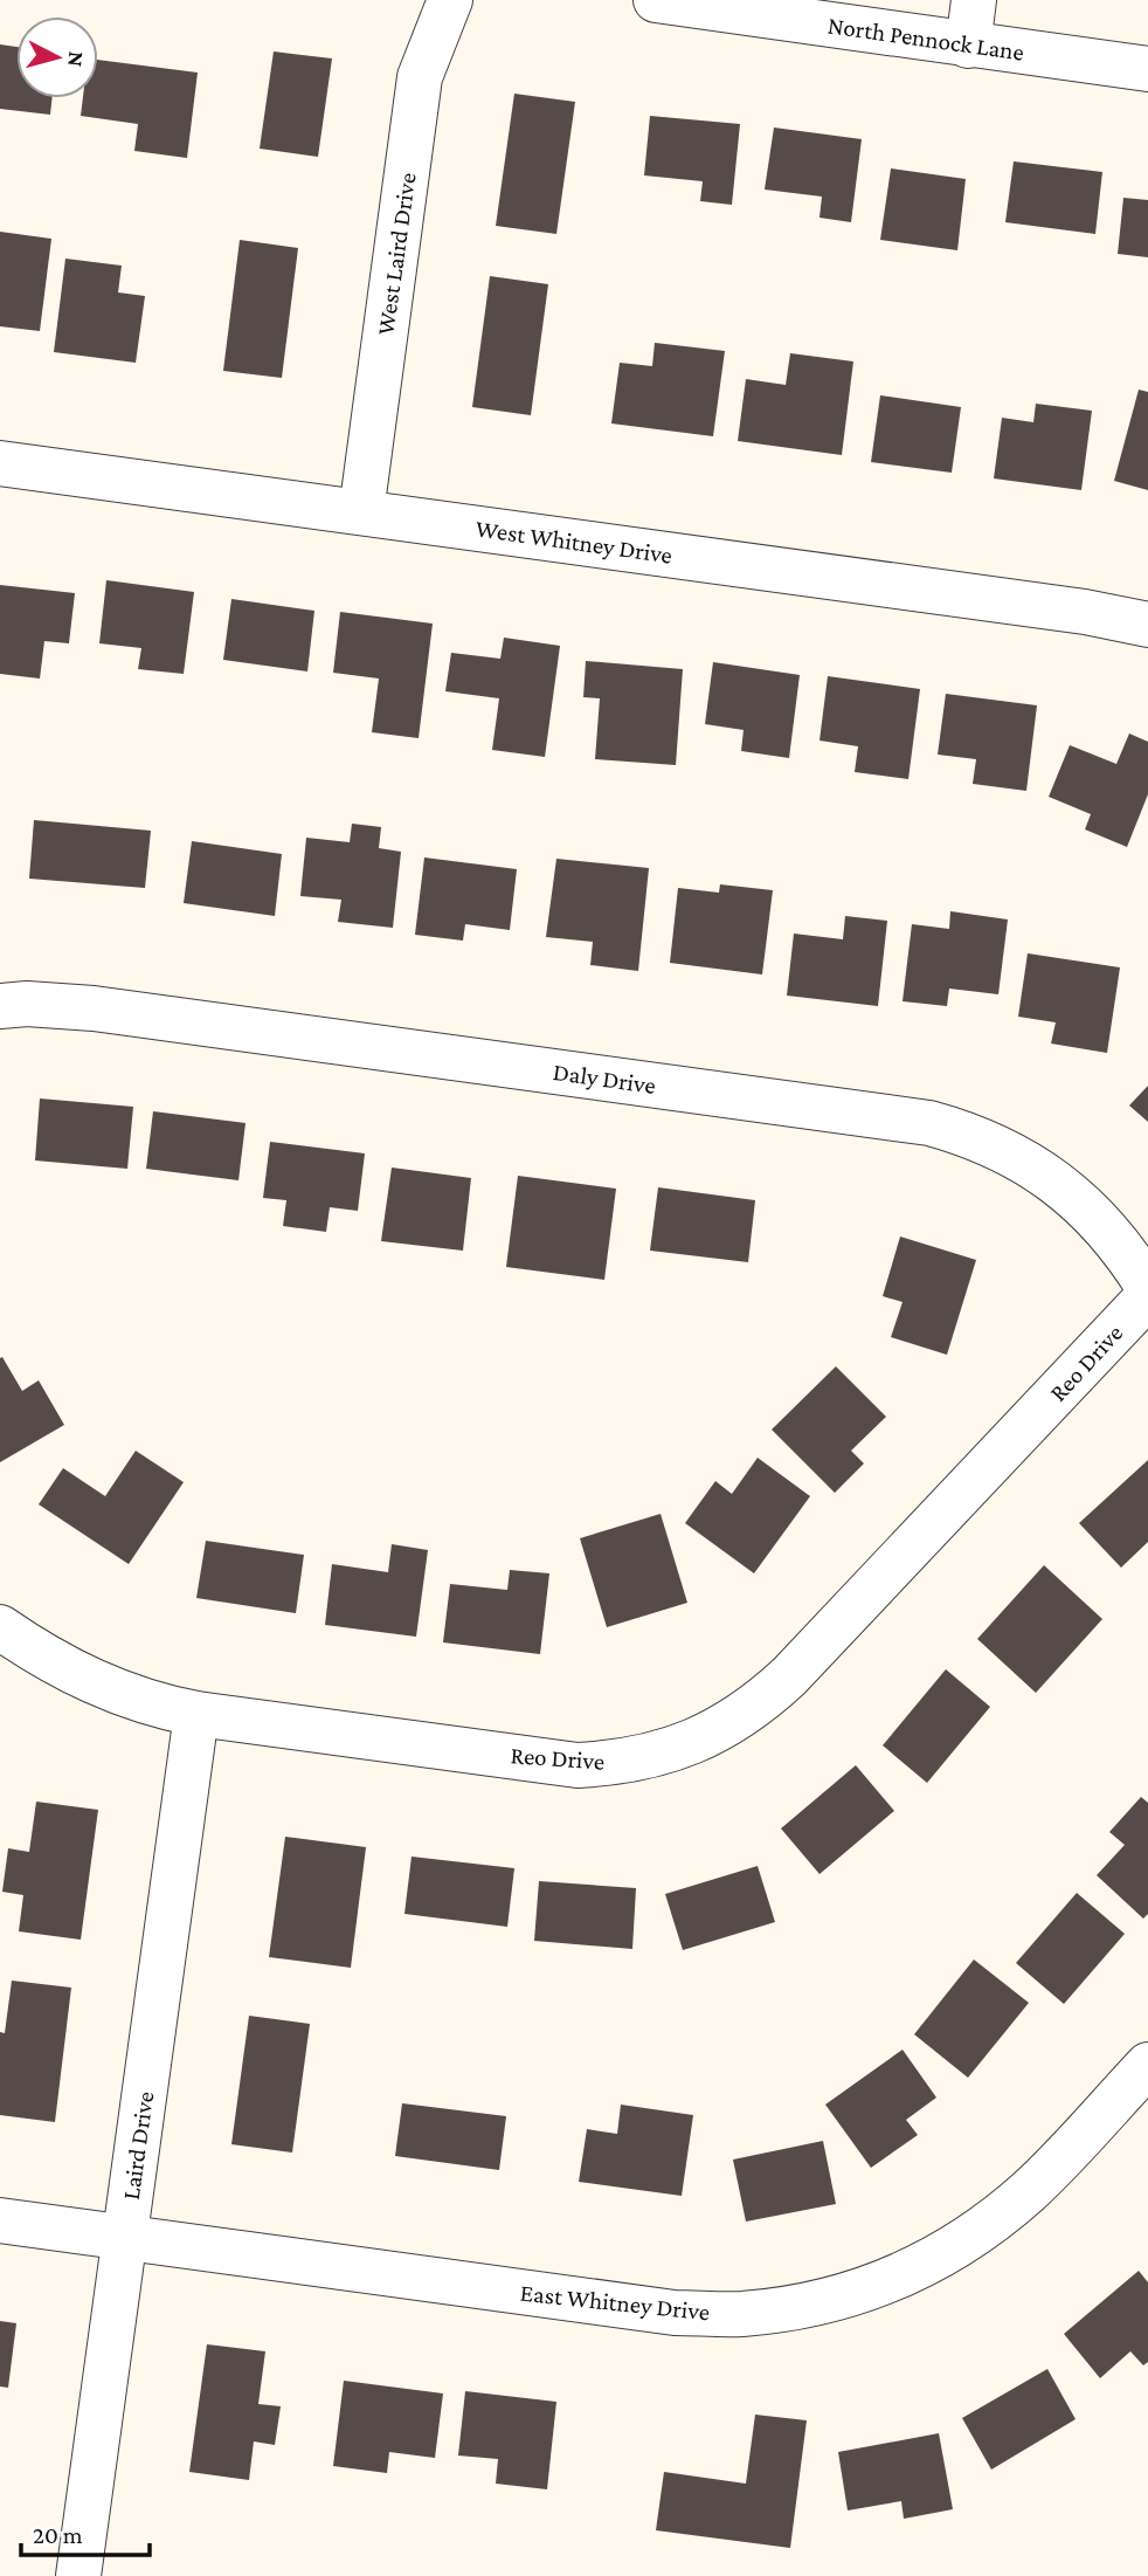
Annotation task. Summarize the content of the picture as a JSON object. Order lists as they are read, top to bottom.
{
  "streets": {
    "street": [
      "North Pennock Lane",
      "West Laird Drive",
      "West Whitney Drive",
      "Daly Drive",
      "Reo Drive",
      "Laird Drive",
      "East Whitney Drive"
    ]
  },
  "crossings": [
    ["West Laird Drive", "West Whitney Drive"],
    ["Reo Drive", "Laird Drive"],
    ["Laird Drive", "East Whitney Drive"]
  ],
  "scale_bar": "20 m",
  "north": "right"
}
